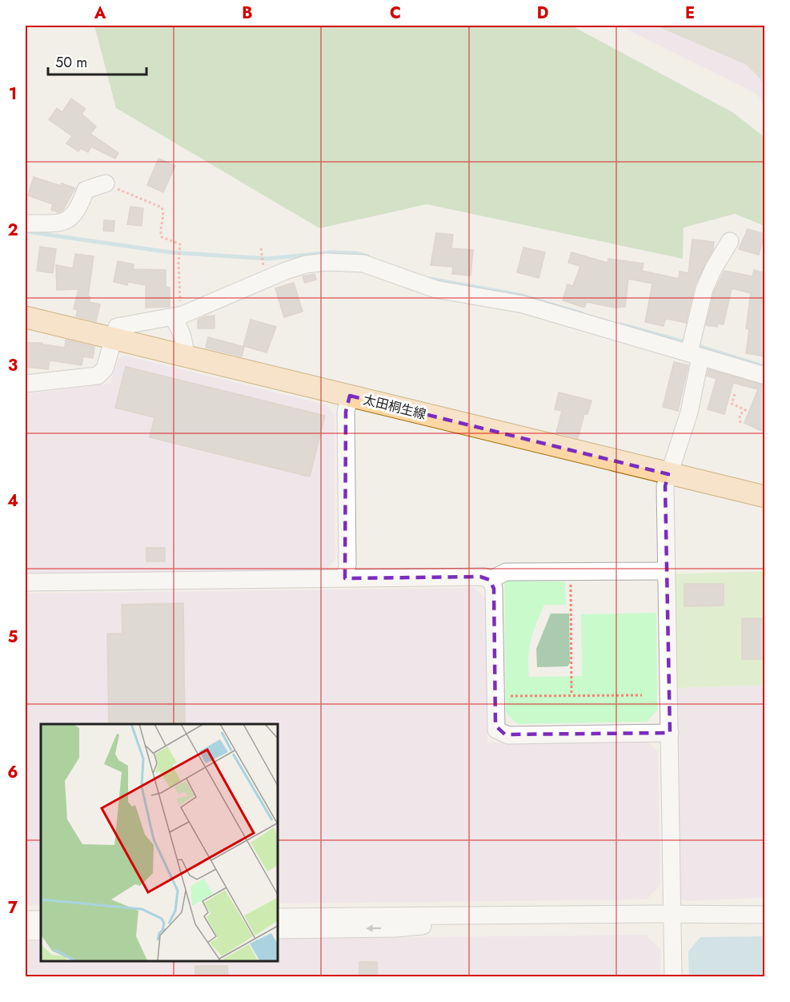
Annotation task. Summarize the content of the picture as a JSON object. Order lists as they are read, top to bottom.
{
  "streets": {
    "main road": ["太田桐生線"]
  },
  "scale_bar": "50 m",
  "grid": {
    "columns": [
      "A",
      "B",
      "C",
      "D",
      "E"
    ],
    "rows": [
      "1",
      "2",
      "3",
      "4",
      "5",
      "6",
      "7"
    ]
  }
}
